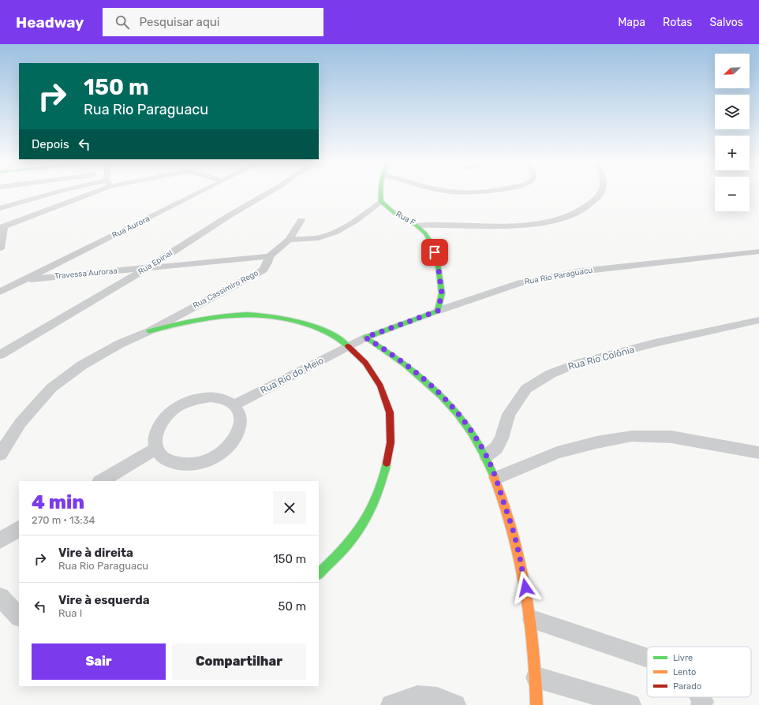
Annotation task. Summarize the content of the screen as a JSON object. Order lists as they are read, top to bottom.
{
  "streets": {
    "street": [
      "Rua F",
      "Rua Aurora",
      "Rua Epinal",
      "Travessa Auroraa",
      "Rua Rio Paraguacu",
      "Rua Cassimiro Rego",
      "Rua Rio Colônia",
      "Rua Rio do Meio"
    ]
  },
  "crossings": [
    ["Rua Aurora", "Travessa Auroraa"],
    ["Rua Epinal", "Travessa Auroraa"],
    ["Rua Rio Paraguacu", "Rua Cassimiro Rego"],
    ["Rua Rio Paraguacu", "Rua Rio do Meio"],
    ["Rua Cassimiro Rego", "Rua Rio do Meio"]
  ],
  "legend": ["Livre", "Lento", "Parado"],
  "north": "bottom left",
  "page": {
    "header": "Headway",
    "search": "Pesquisar aqui",
    "nav": ["Mapa", "Rotas", "Salvos"],
    "map_buttons": ["+", "−"],
    "turn": ["150 m", "Rua Rio Paraguacu"],
    "then": "Depois",
    "heading": ["4 min", "270 m · 13:34"],
    "list": [
      {
        "name": "Vire à direita",
        "note": "Rua Rio Paraguacu",
        "value": "150 m"
      },
      {
        "name": "Vire à esquerda",
        "note": "Rua I",
        "value": "50 m"
      }
    ],
    "buttons": ["Sair", "Compartilhar"]
  }
}
